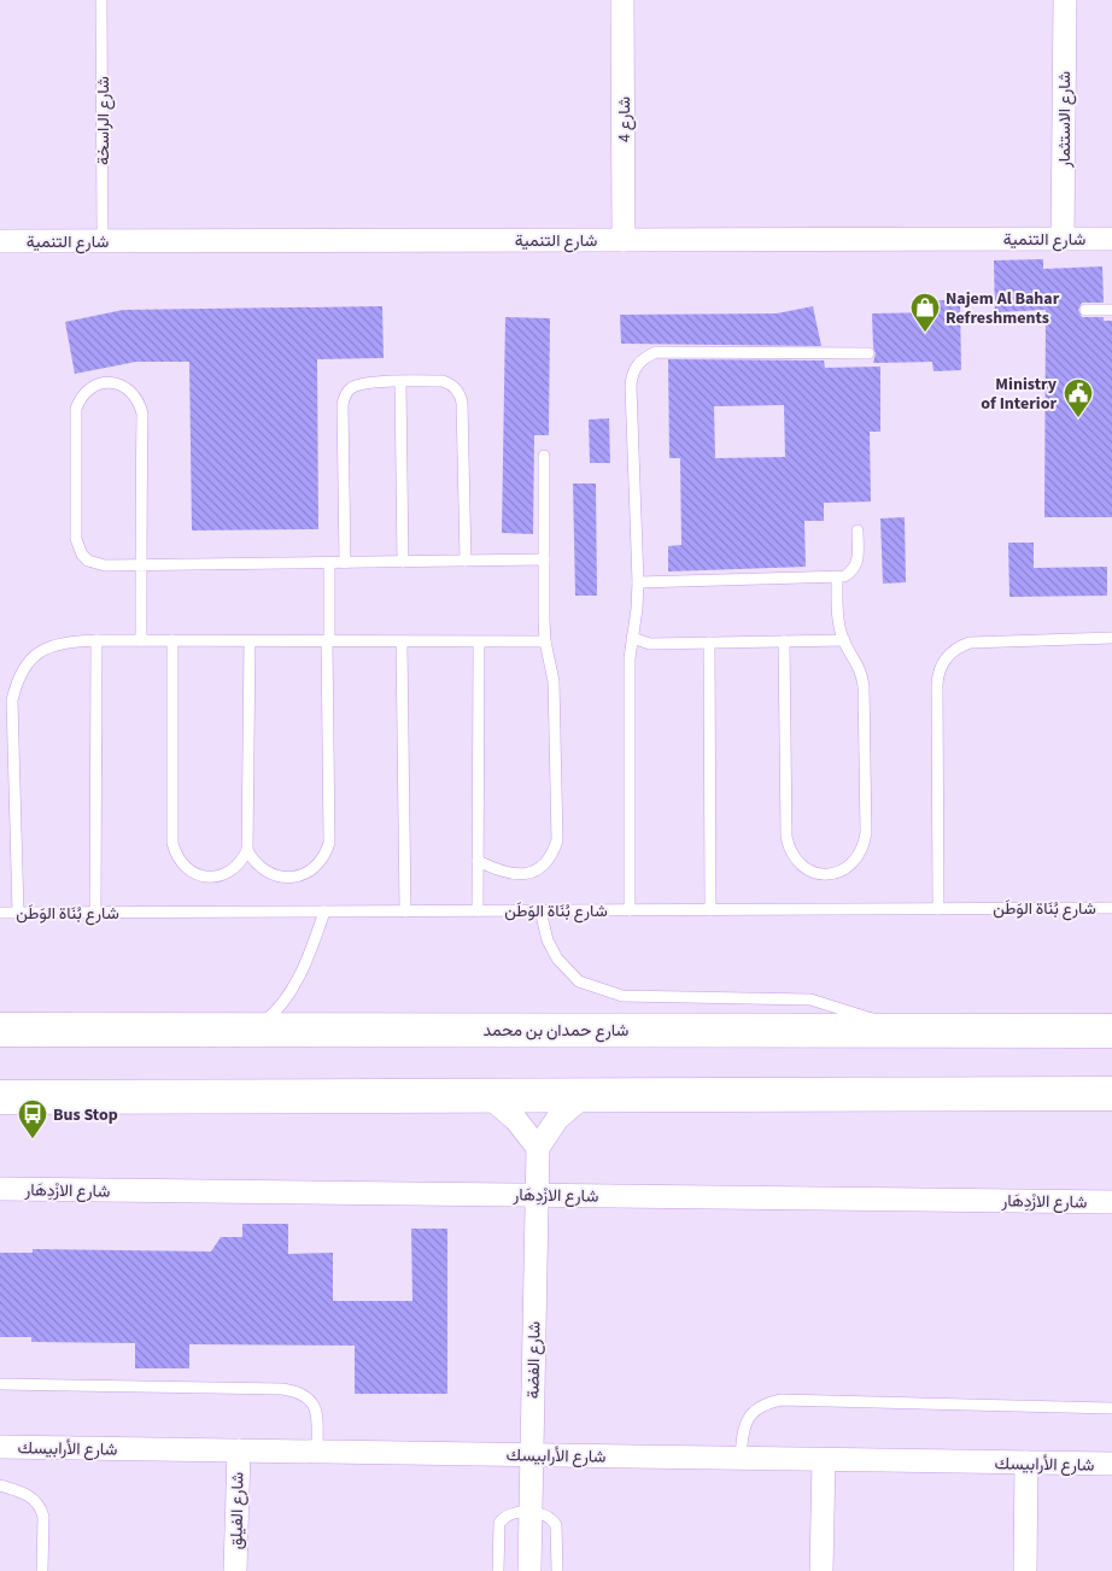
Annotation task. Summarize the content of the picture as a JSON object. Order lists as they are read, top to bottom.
{
  "streets": {
    "main road": ["شارع حمدان بن محمد"],
    "street": [
      "شارع 4",
      "شارع الاستثمار",
      "شارع التنمية",
      "شارع الازْدِهَار",
      "شارع الفضة",
      "شارع الأرابيسك",
      "شارع الفيلق"
    ],
    "lane": ["شارع الراسخة", "شارع بُنَاة الوَطَن"]
  },
  "crossings": [
    ["شارع 4", "شارع التنمية"],
    ["شارع الاستثمار", "شارع التنمية"],
    ["شارع الراسخة", "شارع التنمية"],
    ["شارع الازْدِهَار", "شارع الفضة"],
    ["شارع الفضة", "شارع الأرابيسك"],
    ["شارع الأرابيسك", "شارع الفيلق"]
  ],
  "places": {
    "shop": ["Najem Al Bahar Refreshments"],
    "public building": ["Ministry of Interior"],
    "bus stop": ["Bus Stop"]
  }
}
